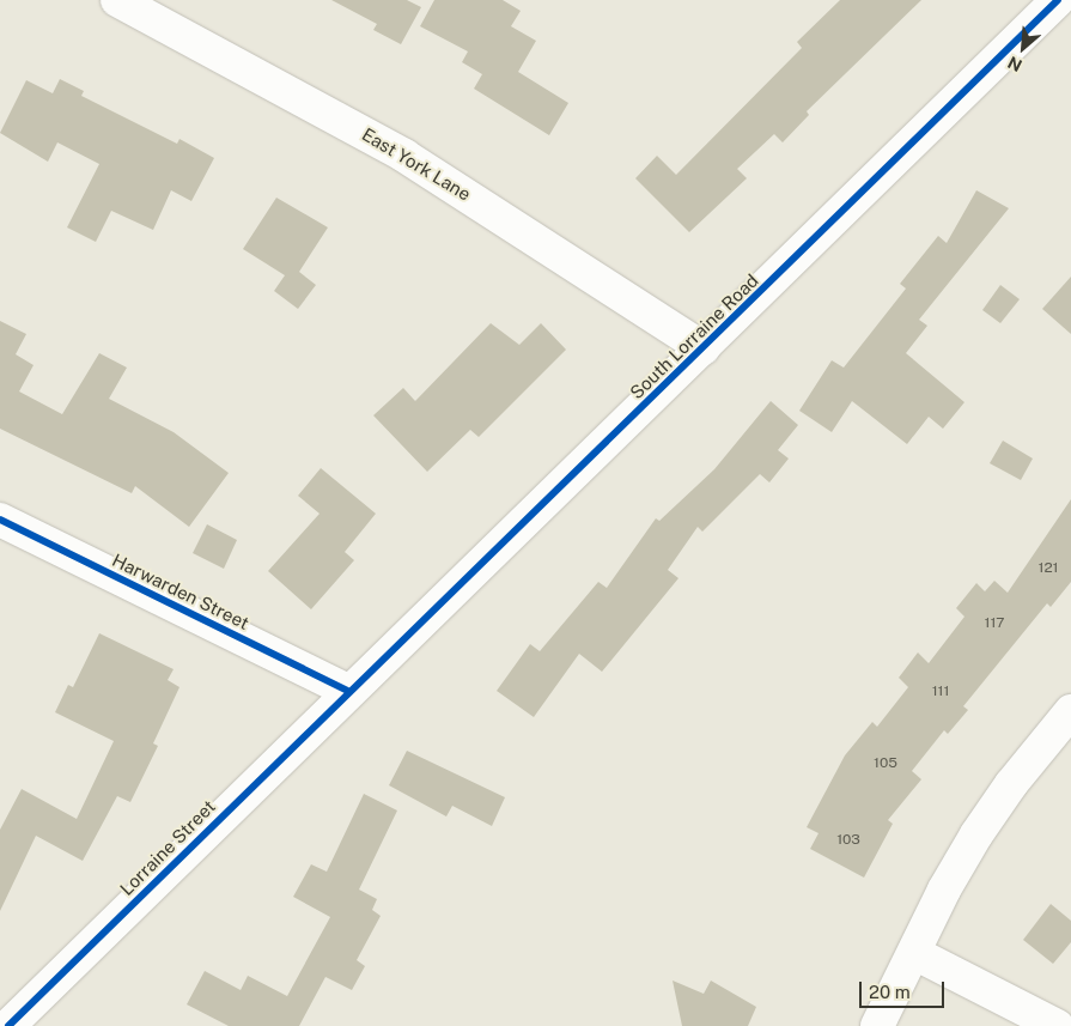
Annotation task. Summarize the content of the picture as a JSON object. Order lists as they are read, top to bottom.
{
  "streets": {
    "street": [
      "East York Lane",
      "South Lorraine Road",
      "Harwarden Street",
      "Lorraine Street"
    ]
  },
  "crossings": [
    ["East York Lane", "South Lorraine Road"],
    ["South Lorraine Road", "Harwarden Street"],
    ["South Lorraine Road", "Lorraine Street"],
    ["Harwarden Street", "Lorraine Street"]
  ],
  "house_numbers": [
    "121",
    "117",
    "111",
    "105",
    "103"
  ],
  "scale_bar": "20 m",
  "north": "bottom left"
}
